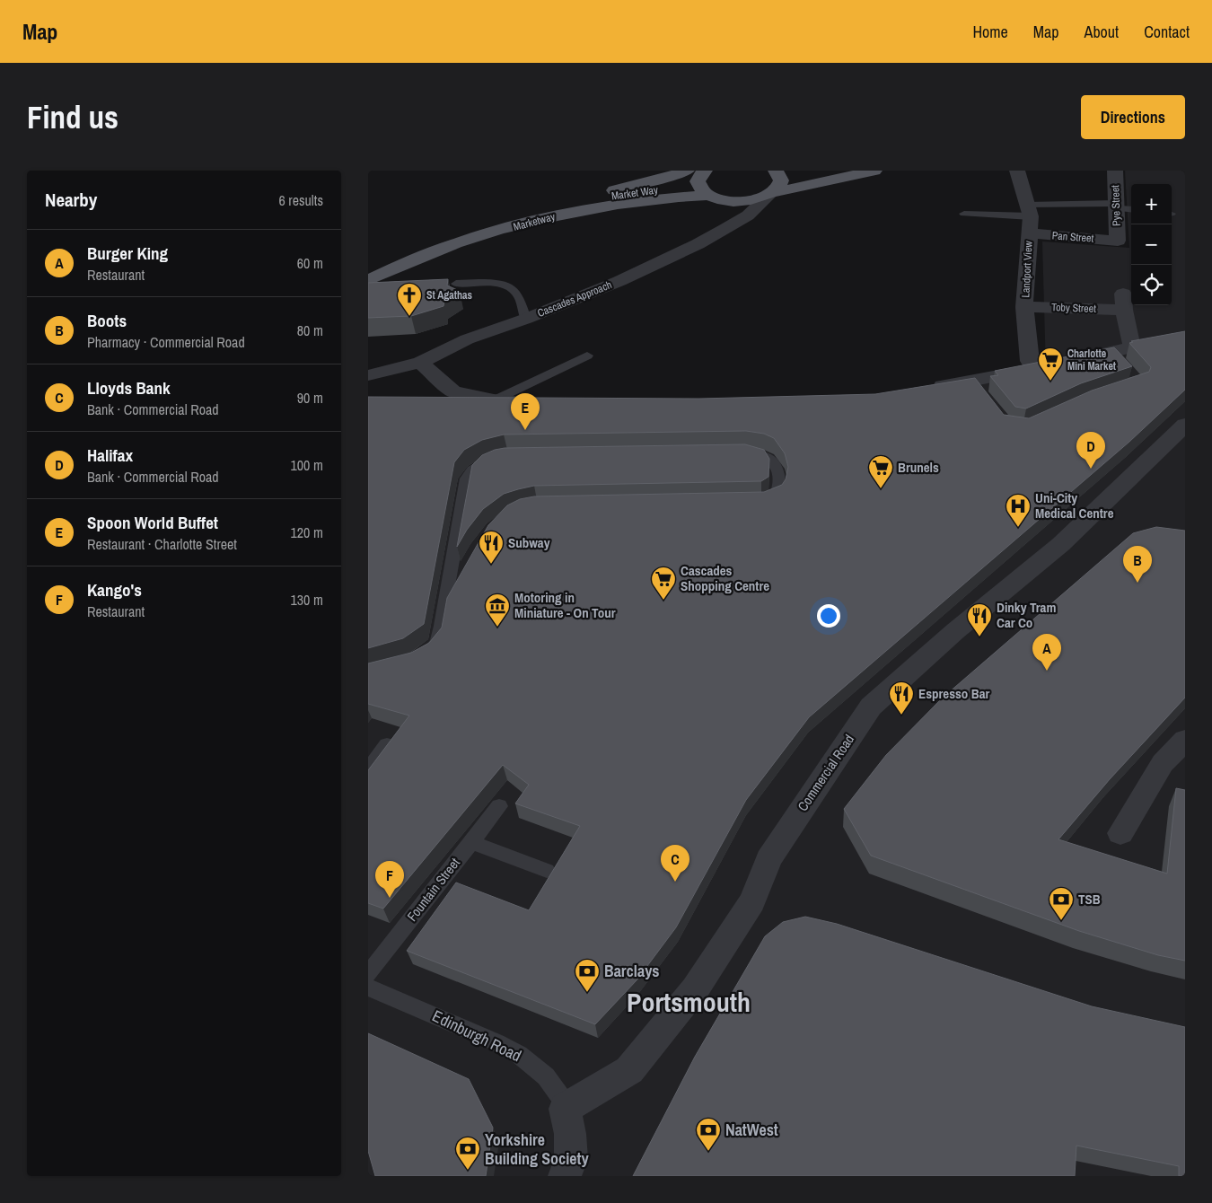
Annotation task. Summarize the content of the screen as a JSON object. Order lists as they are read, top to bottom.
{
  "streets": {
    "main road": ["Market Way", "Marketway"],
    "street": [
      "Pye Street",
      "Pan Street",
      "Landport View",
      "Cascades Approach",
      "Toby Street",
      "Commercial Road"
    ],
    "lane": ["Fountain Street", "Edinburgh Road"]
  },
  "crossings": [
    ["Market Way", "Marketway"],
    ["Pye Street", "Pan Street"],
    ["Marketway", "Cascades Approach"],
    ["Pan Street", "Landport View"],
    ["Landport View", "Toby Street"],
    ["Commercial Road", "Edinburgh Road"]
  ],
  "districts": ["Portsmouth"],
  "places": {
    "church": ["St Agathas"],
    "supermarket": ["Charlotte Mini Market", "Brunels", "Cascades Shopping Centre"],
    "hospital": ["Uni-City Medical Centre"],
    "restaurant": ["Subway", "Dinky Tram Car Co", "Espresso Bar"],
    "museum": ["Motoring in Miniature - On Tour"],
    "bank": [
      "TSB",
      "Barclays",
      "NatWest",
      "Yorkshire Building Society"
    ]
  },
  "page": {
    "header": "Map",
    "nav": [
      "Home",
      "Map",
      "About",
      "Contact"
    ],
    "buttons": "Directions",
    "title": "Find us",
    "heading": ["Nearby", "6 results"],
    "map_buttons": ["+", "−"],
    "list": [
      {
        "mark": "A",
        "name": "Burger King",
        "note": "Restaurant",
        "value": "60 m"
      },
      {
        "mark": "B",
        "name": "Boots",
        "note": "Pharmacy · Commercial Road",
        "value": "80 m"
      },
      {
        "mark": "C",
        "name": "Lloyds Bank",
        "note": "Bank · Commercial Road",
        "value": "90 m"
      },
      {
        "mark": "D",
        "name": "Halifax",
        "note": "Bank · Commercial Road",
        "value": "100 m"
      },
      {
        "mark": "E",
        "name": "Spoon World Buffet",
        "note": "Restaurant · Charlotte Street",
        "value": "120 m"
      },
      {
        "mark": "F",
        "name": "Kango's",
        "note": "Restaurant",
        "value": "130 m"
      }
    ],
    "pins": [
      "E",
      "D",
      "B",
      "A",
      "C",
      "F"
    ]
  }
}
